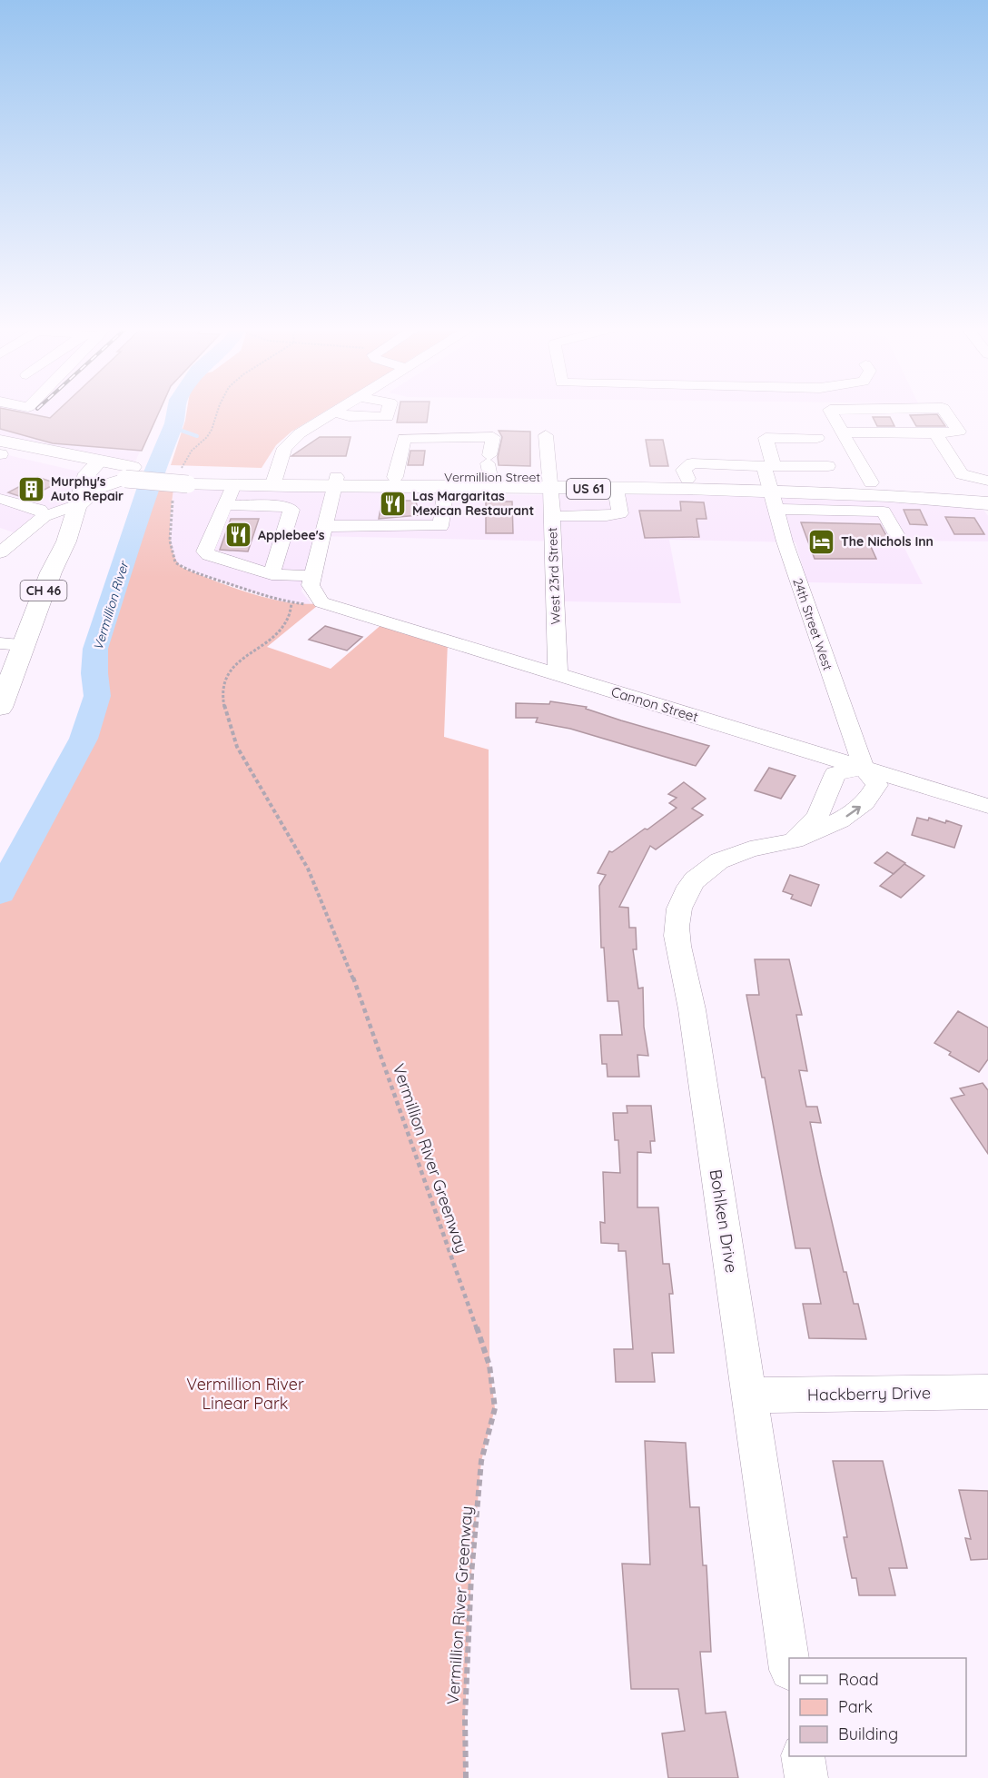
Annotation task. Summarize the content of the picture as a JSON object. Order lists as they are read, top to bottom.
{
  "streets": {
    "main road": ["Vermillion Street", "US 61", "CH 46"],
    "street": [
      "West 23rd Street",
      "24th Street West",
      "Cannon Street",
      "Bohlken Drive",
      "Hackberry Drive"
    ],
    "path": ["Vermillion River Greenway"]
  },
  "crossings": [
    ["Vermillion Street", "West 23rd Street"],
    ["Vermillion Street", "CH 46"],
    ["Vermillion Street", "24th Street West"],
    ["West 23rd Street", "Cannon Street"],
    ["24th Street West", "Cannon Street"],
    ["24th Street West", "Bohlken Drive"],
    ["Cannon Street", "Bohlken Drive"],
    ["Bohlken Drive", "Hackberry Drive"]
  ],
  "water": ["Vermillion River"],
  "parks": ["Vermillion River Linear Park"],
  "places": {
    "building": ["Murphy's Auto Repair"],
    "restaurant": ["Las Margaritas Mexican Restaurant", "Applebee's"],
    "hotel": ["The Nichols Inn"]
  },
  "legend": ["Road", "Park", "Building"]
}
